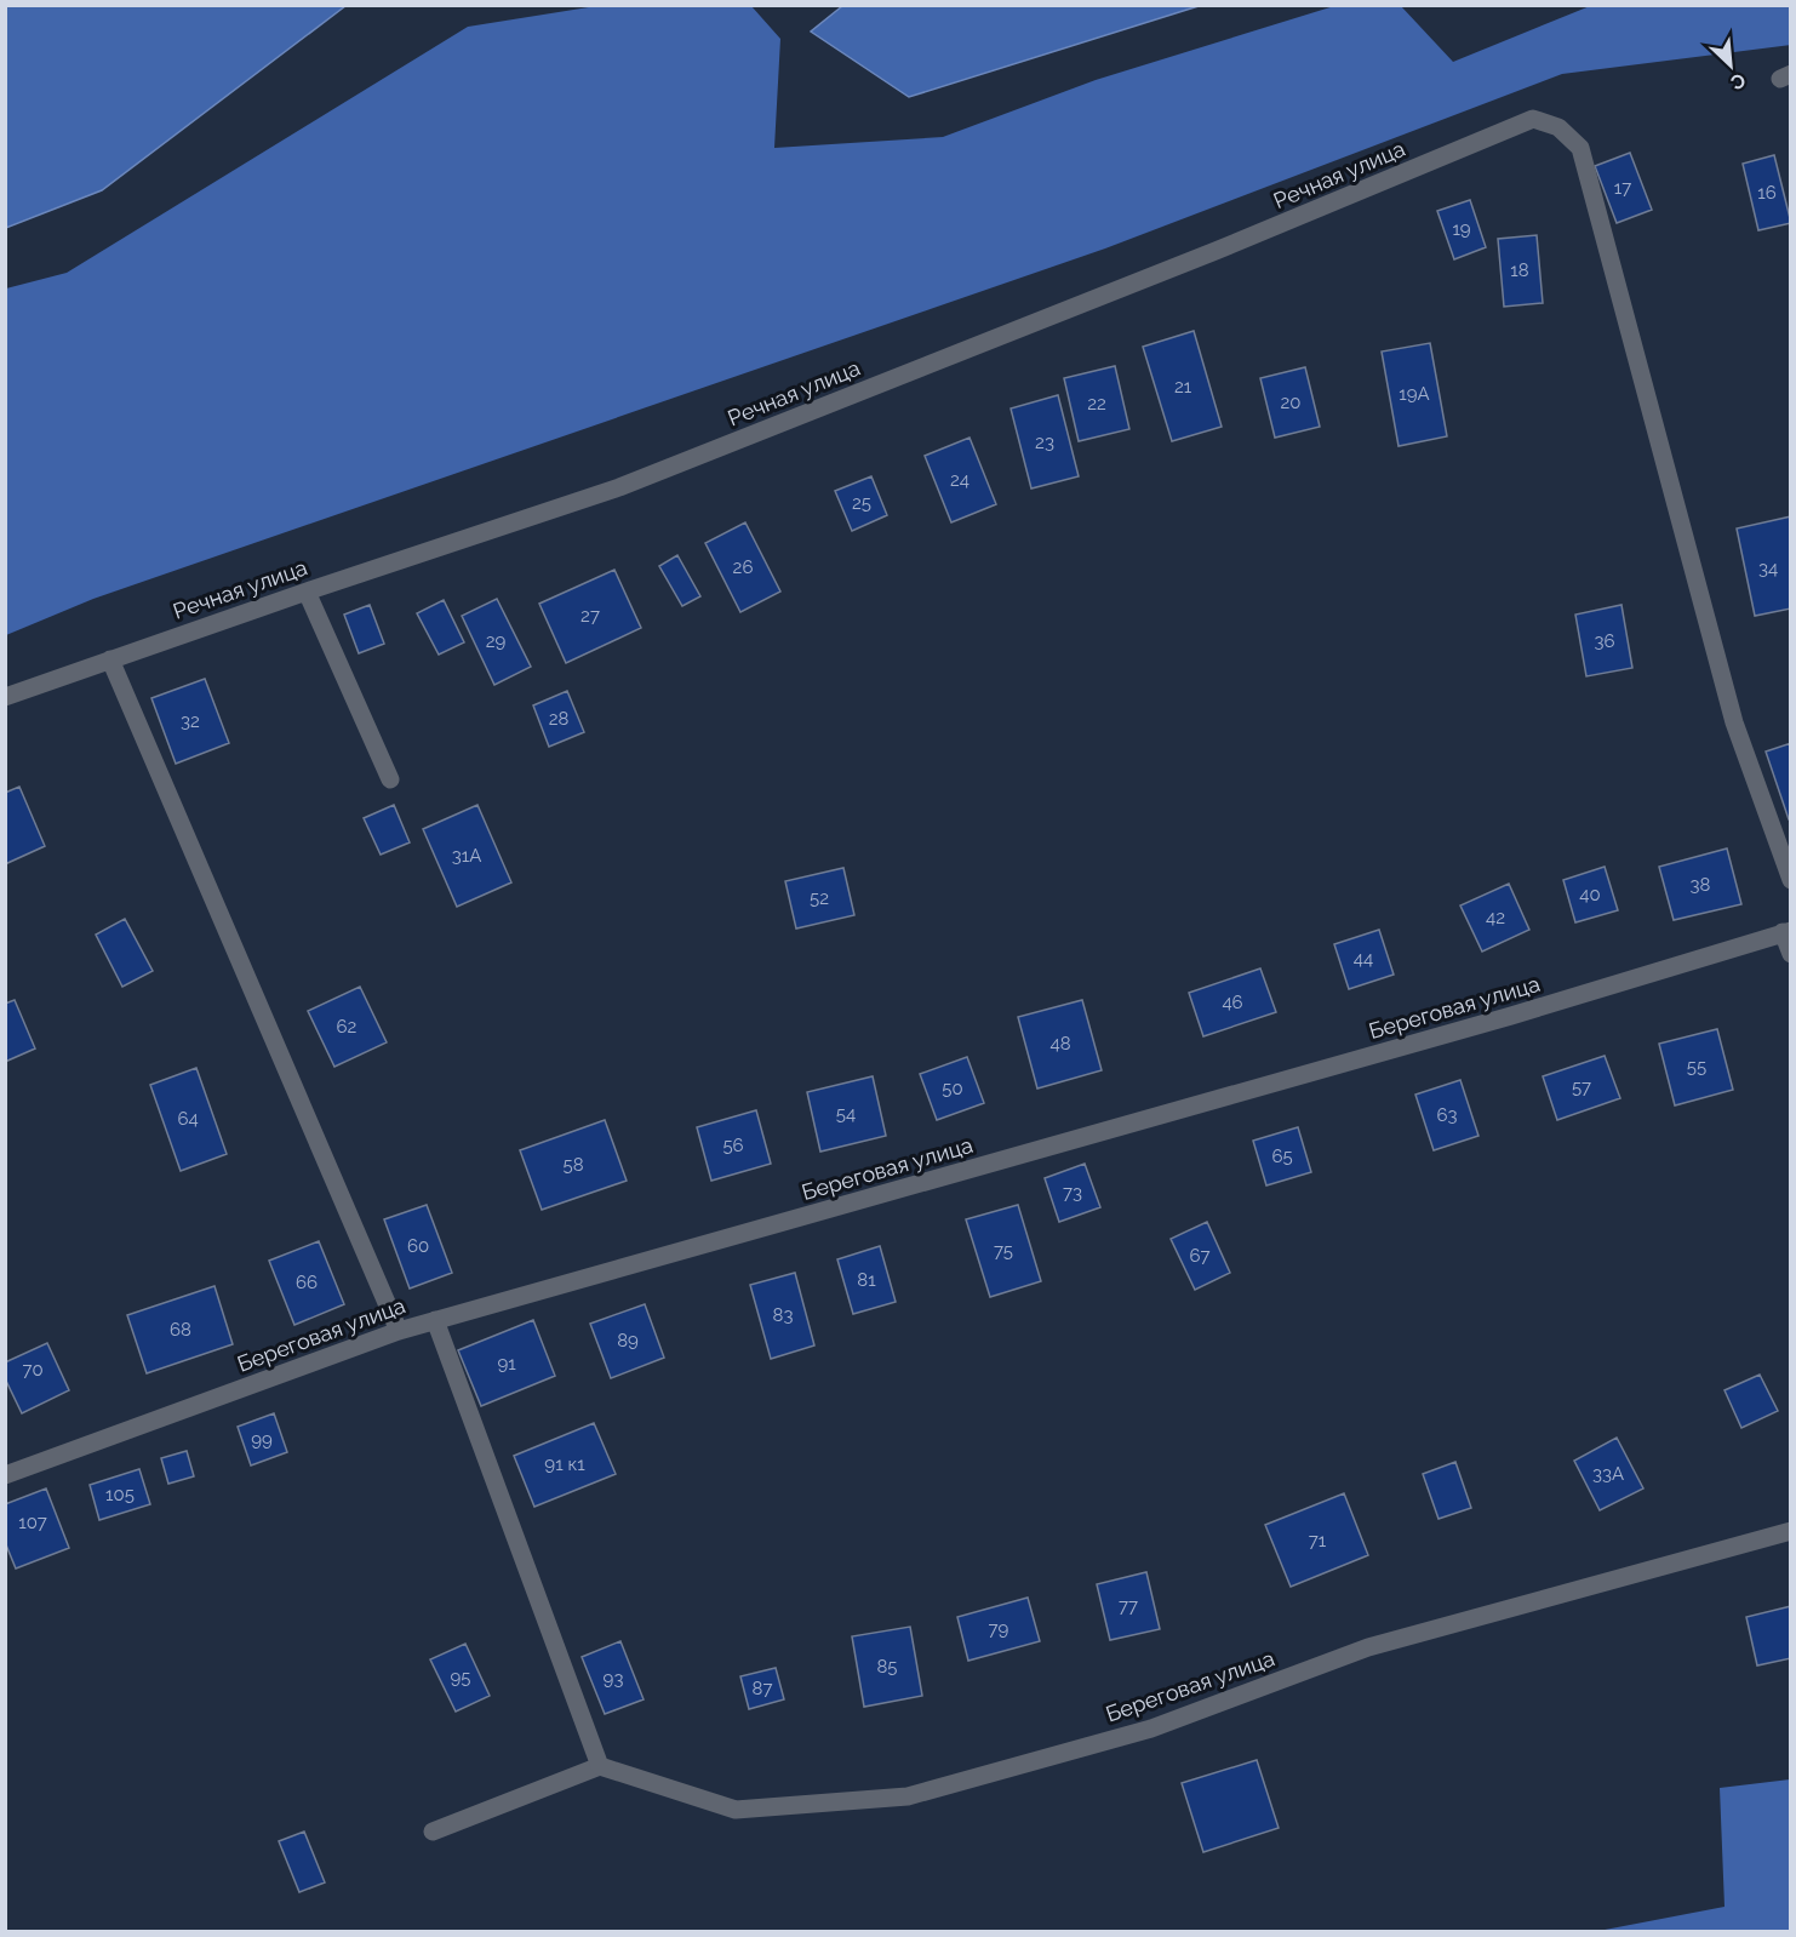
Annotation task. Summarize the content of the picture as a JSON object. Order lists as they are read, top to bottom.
{
  "streets": {
    "street": ["Речная улица", "Береговая улица"]
  },
  "house_numbers": [
    "17",
    "16",
    "19",
    "18",
    "21",
    "19А",
    "20",
    "22",
    "23",
    "24",
    "25",
    "26",
    "34",
    "27",
    "29",
    "36",
    "28",
    "32",
    "31А",
    "38",
    "40",
    "52",
    "42",
    "44",
    "46",
    "62",
    "48",
    "55",
    "57",
    "50",
    "54",
    "63",
    "64",
    "56",
    "65",
    "58",
    "73",
    "60",
    "75",
    "67",
    "81",
    "66",
    "83",
    "68",
    "89",
    "91",
    "70",
    "99",
    "91 к1",
    "33А",
    "105",
    "107",
    "71",
    "77",
    "79",
    "85",
    "95",
    "93",
    "87"
  ],
  "north": "bottom right"
}
